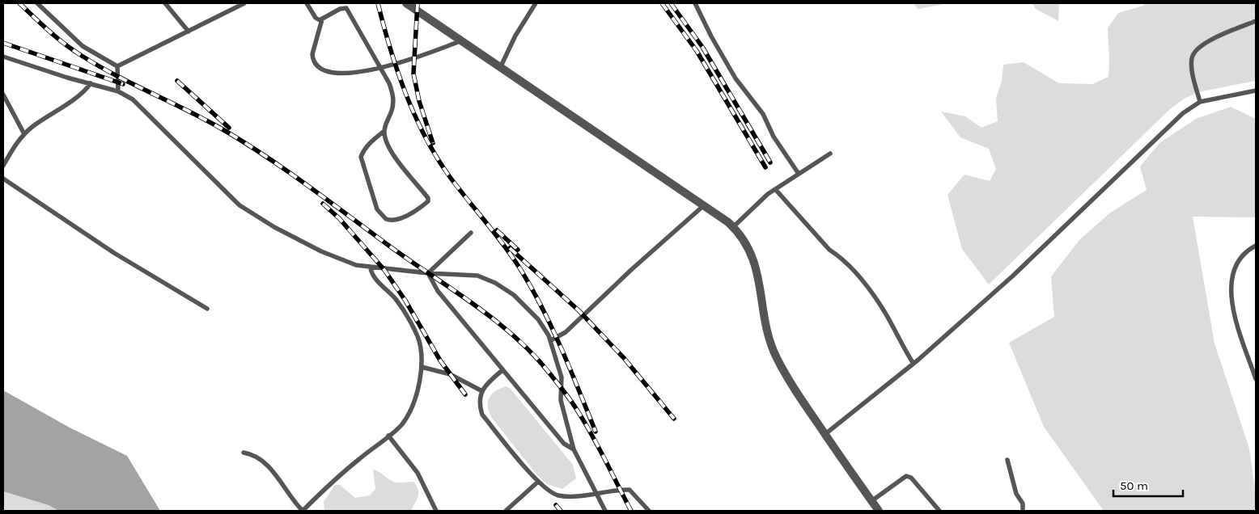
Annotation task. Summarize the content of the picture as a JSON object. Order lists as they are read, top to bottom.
{
  "scale_bar": "50 m"
}
